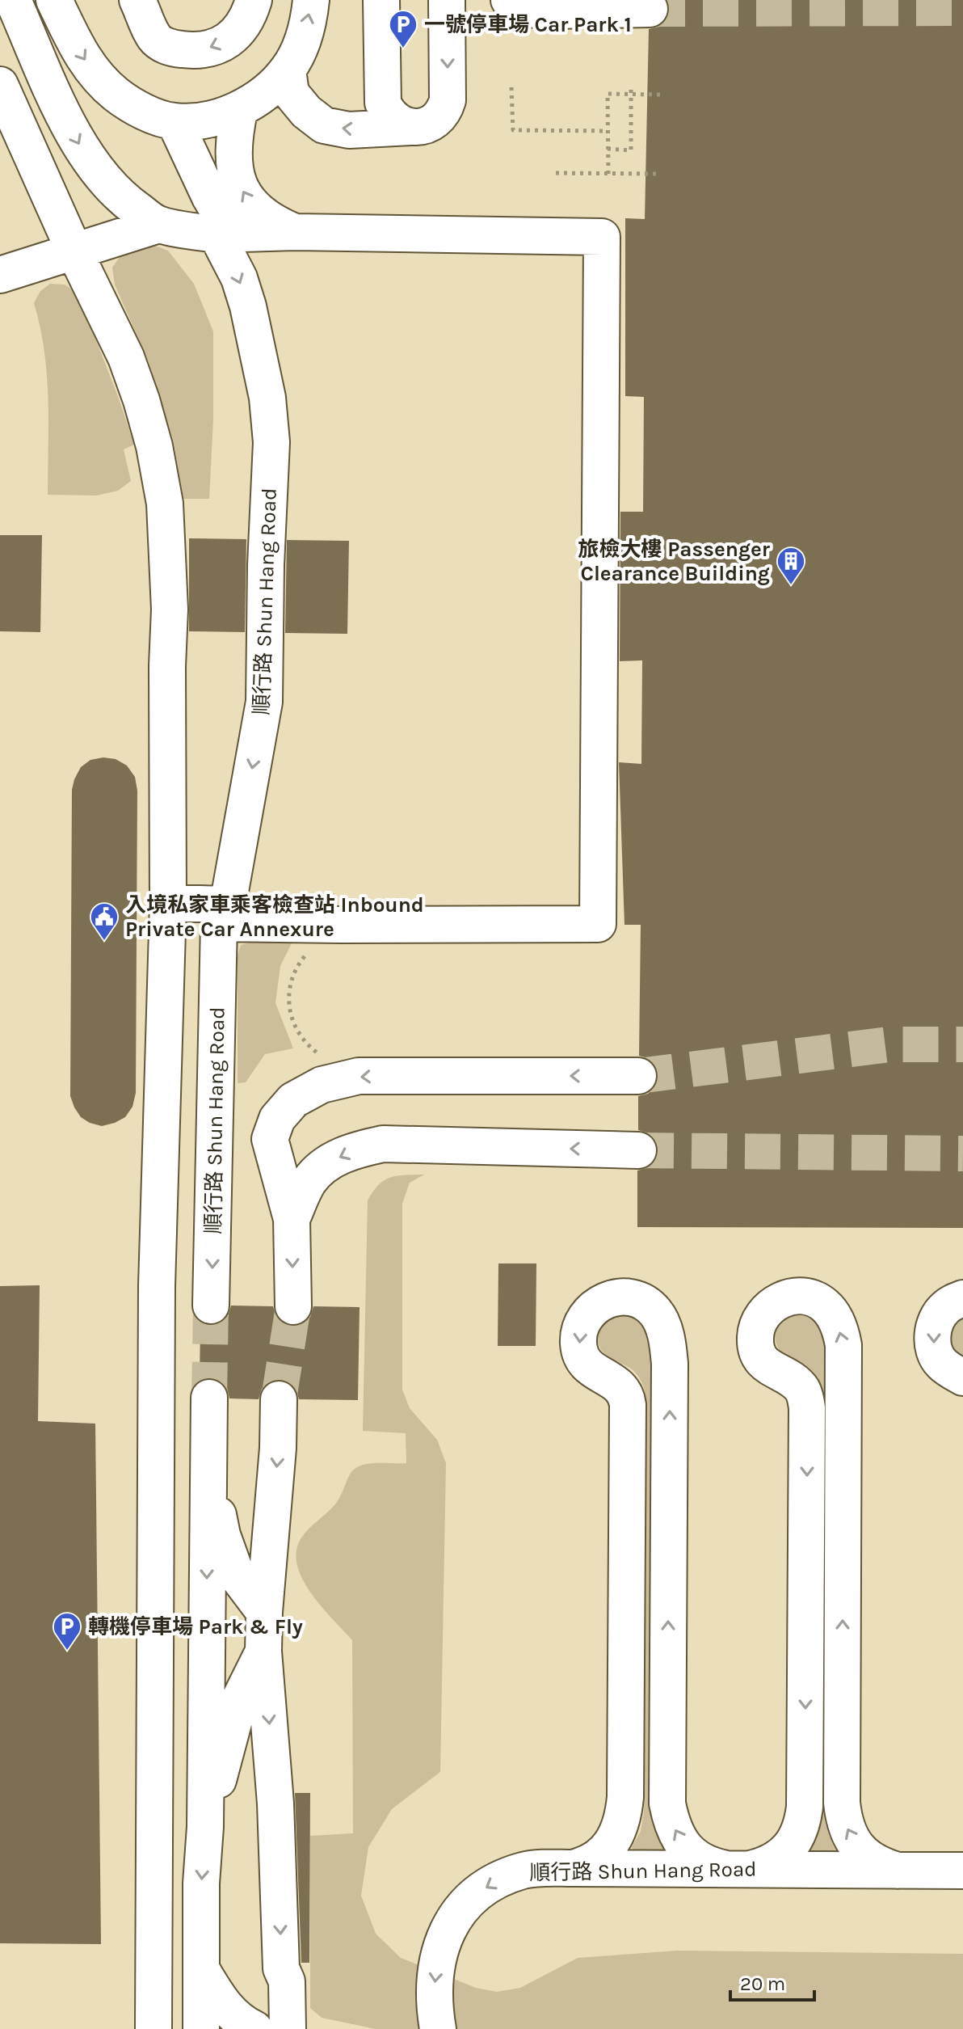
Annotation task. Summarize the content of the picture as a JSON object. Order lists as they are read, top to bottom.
{
  "streets": {
    "lane": ["順行路 Shun Hang Road"]
  },
  "places": {
    "parking": ["一號停車場 Car Park 1", "轉機停車場 Park & Fly"],
    "building": ["旅檢大樓 Passenger Clearance Building"],
    "public building": ["入境私家車乘客檢查站 Inbound Private Car Annexure"]
  },
  "scale_bar": "20 m"
}
